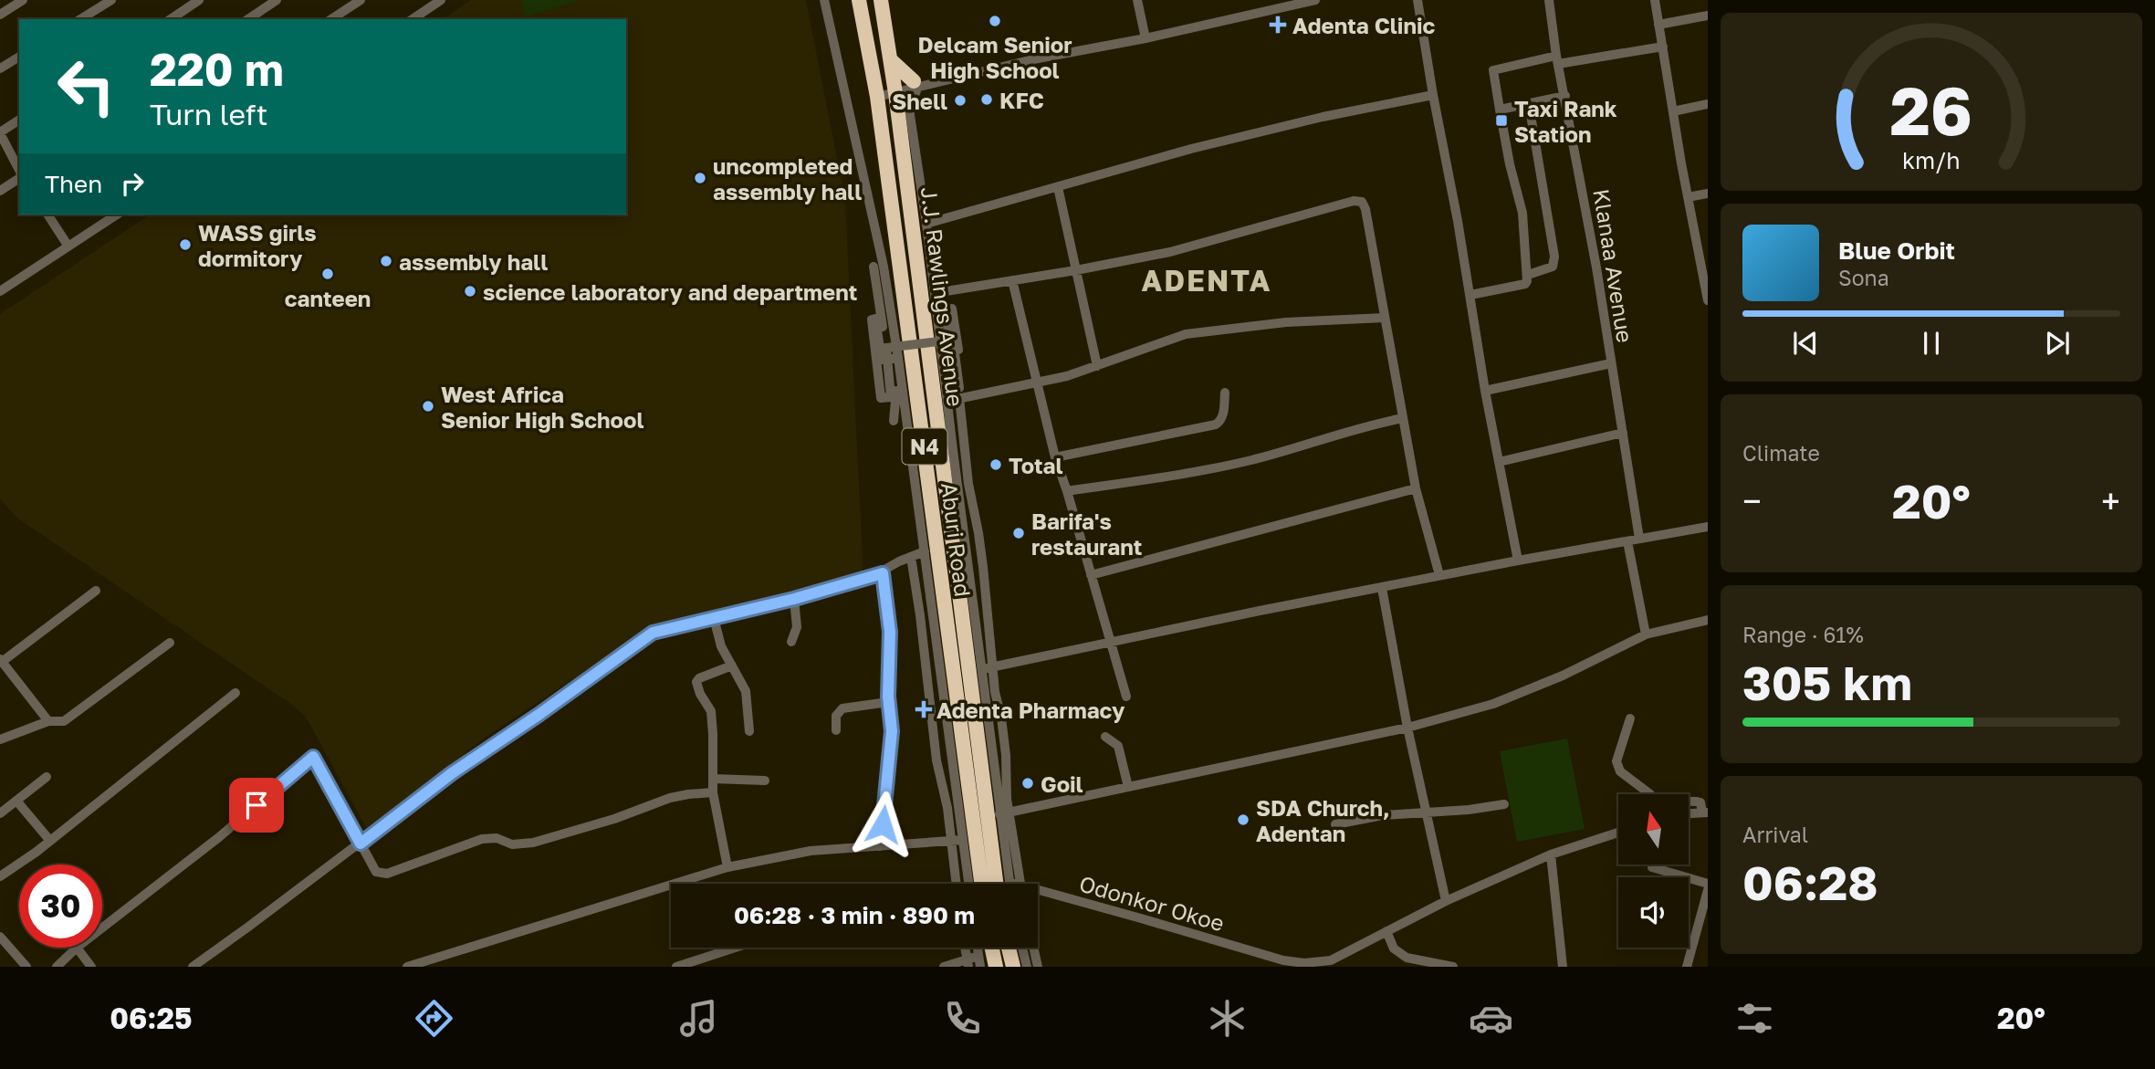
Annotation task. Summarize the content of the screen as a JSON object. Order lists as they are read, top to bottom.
{
  "streets": {
    "highway": ["J.J. Rawlings Avenue", "N4", "Aburi Road"],
    "street": ["Klanaa Avenue", "Odonkor Okoe"]
  },
  "crossings": [
    ["J.J. Rawlings Avenue", "N4"]
  ],
  "districts": ["ADENTA"],
  "places": {
    "other": [
      "Delcam Senior High School",
      "KFC",
      "Shell",
      "uncompleted assembly hall",
      "WASS girls dormitory",
      "assembly hall",
      "canteen",
      "science laboratory and department",
      "West Africa Senior High School",
      "Total",
      "Barifa's restaurant",
      "Goil",
      "SDA Church, Adentan"
    ],
    "health": ["Adenta Clinic", "Adenta Pharmacy"],
    "transit": ["Taxi Rank Station"]
  },
  "north": "top",
  "page": {
    "turn": ["220 m", "Turn left"],
    "then": "Then",
    "song": ["Blue Orbit", "Sona"],
    "tile": [
      "Climate",
      ["Range · 61%", "305 km"],
      ["Arrival", "06:28"]
    ],
    "heat": ["−", "20°", "+"],
    "limit": "30",
    "trip": "06:28 · 3 min · 890 m",
    "tabs": ["06:25", "20°"],
    "gauge": ["26", "km/h"]
  }
}
